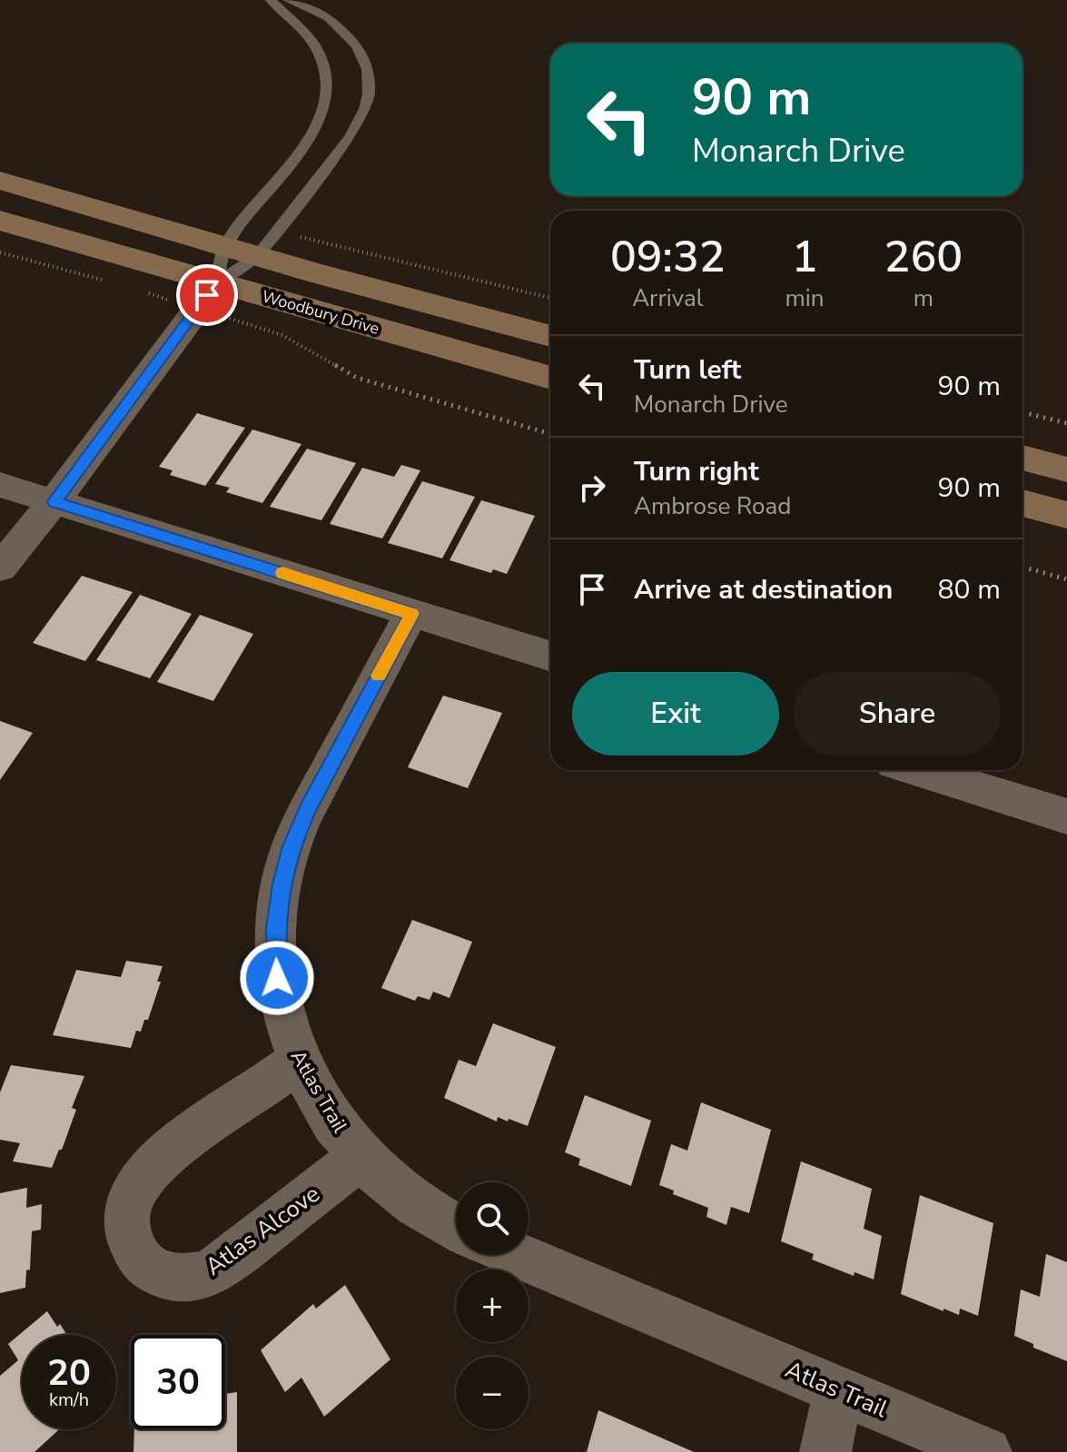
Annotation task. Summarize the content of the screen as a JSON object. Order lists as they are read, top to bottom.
{
  "streets": {
    "main road": ["Woodbury Drive"],
    "street": ["Atlas Trail", "Atlas Alcove"]
  },
  "crossings": [
    ["Atlas Trail", "Atlas Alcove"]
  ],
  "page": {
    "turn": ["90 m", "Monarch Drive"],
    "eta": [
      "09:32",
      "Arrival",
      "1",
      "min",
      "260",
      "m"
    ],
    "list": [
      {
        "name": "Turn left",
        "note": "Monarch Drive",
        "value": "90 m"
      },
      {
        "name": "Turn right",
        "note": "Ambrose Road",
        "value": "90 m"
      },
      {
        "name": "Arrive at destination",
        "value": "80 m"
      }
    ],
    "buttons": ["Exit", "Share"],
    "map_buttons": ["+", "−"],
    "speed": "20 km/h",
    "limit": "30"
  }
}
